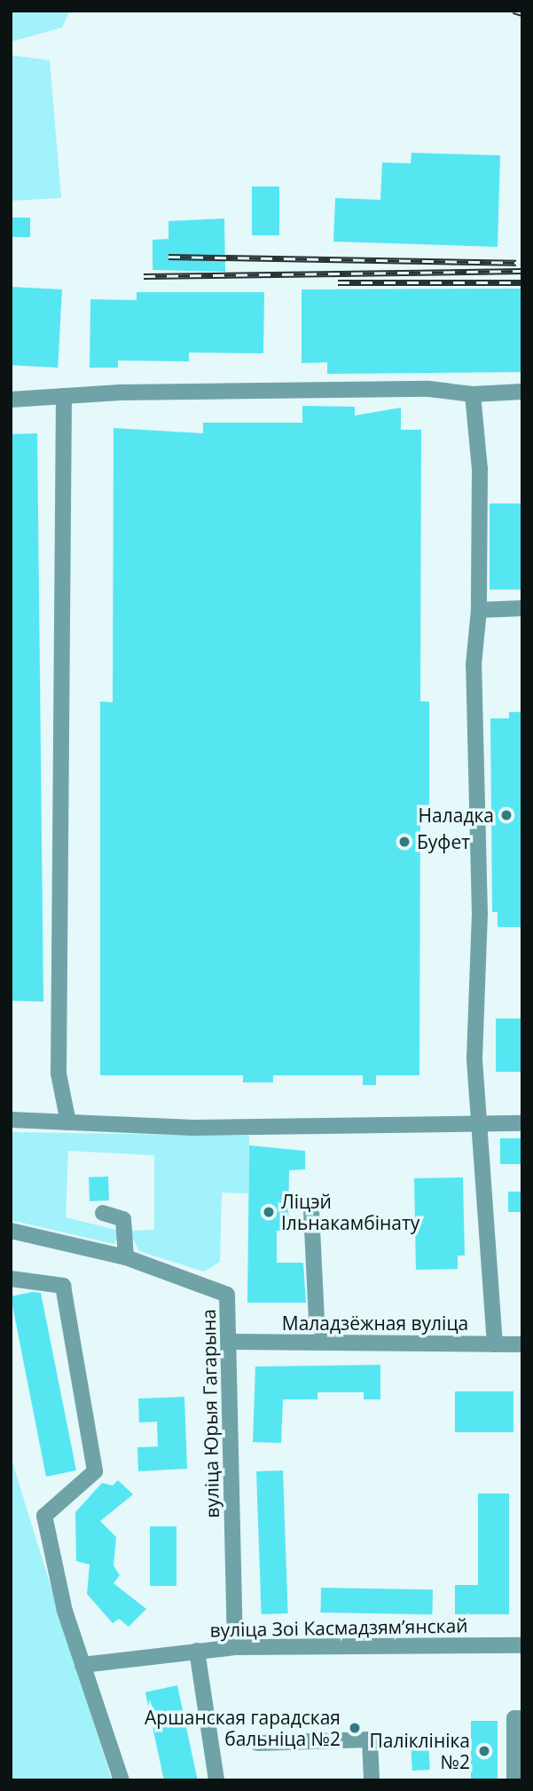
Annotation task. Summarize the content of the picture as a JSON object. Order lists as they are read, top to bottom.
{
  "streets": {
    "street": ["Маладзёжная вуліца", "вуліца Юрыя Гагарына", "вуліца Зоі Касмадзямʼянскай"]
  },
  "crossings": [
    ["Маладзёжная вуліца", "вуліца Юрыя Гагарына"],
    ["вуліца Юрыя Гагарына", "вуліца Зоі Касмадзямʼянскай"]
  ],
  "places": [
    "Наладка",
    "Буфет",
    "Ліцэй Ільнакамбінату",
    "Аршанская гарадская бальніца №2",
    "Паліклініка №2"
  ]
}
